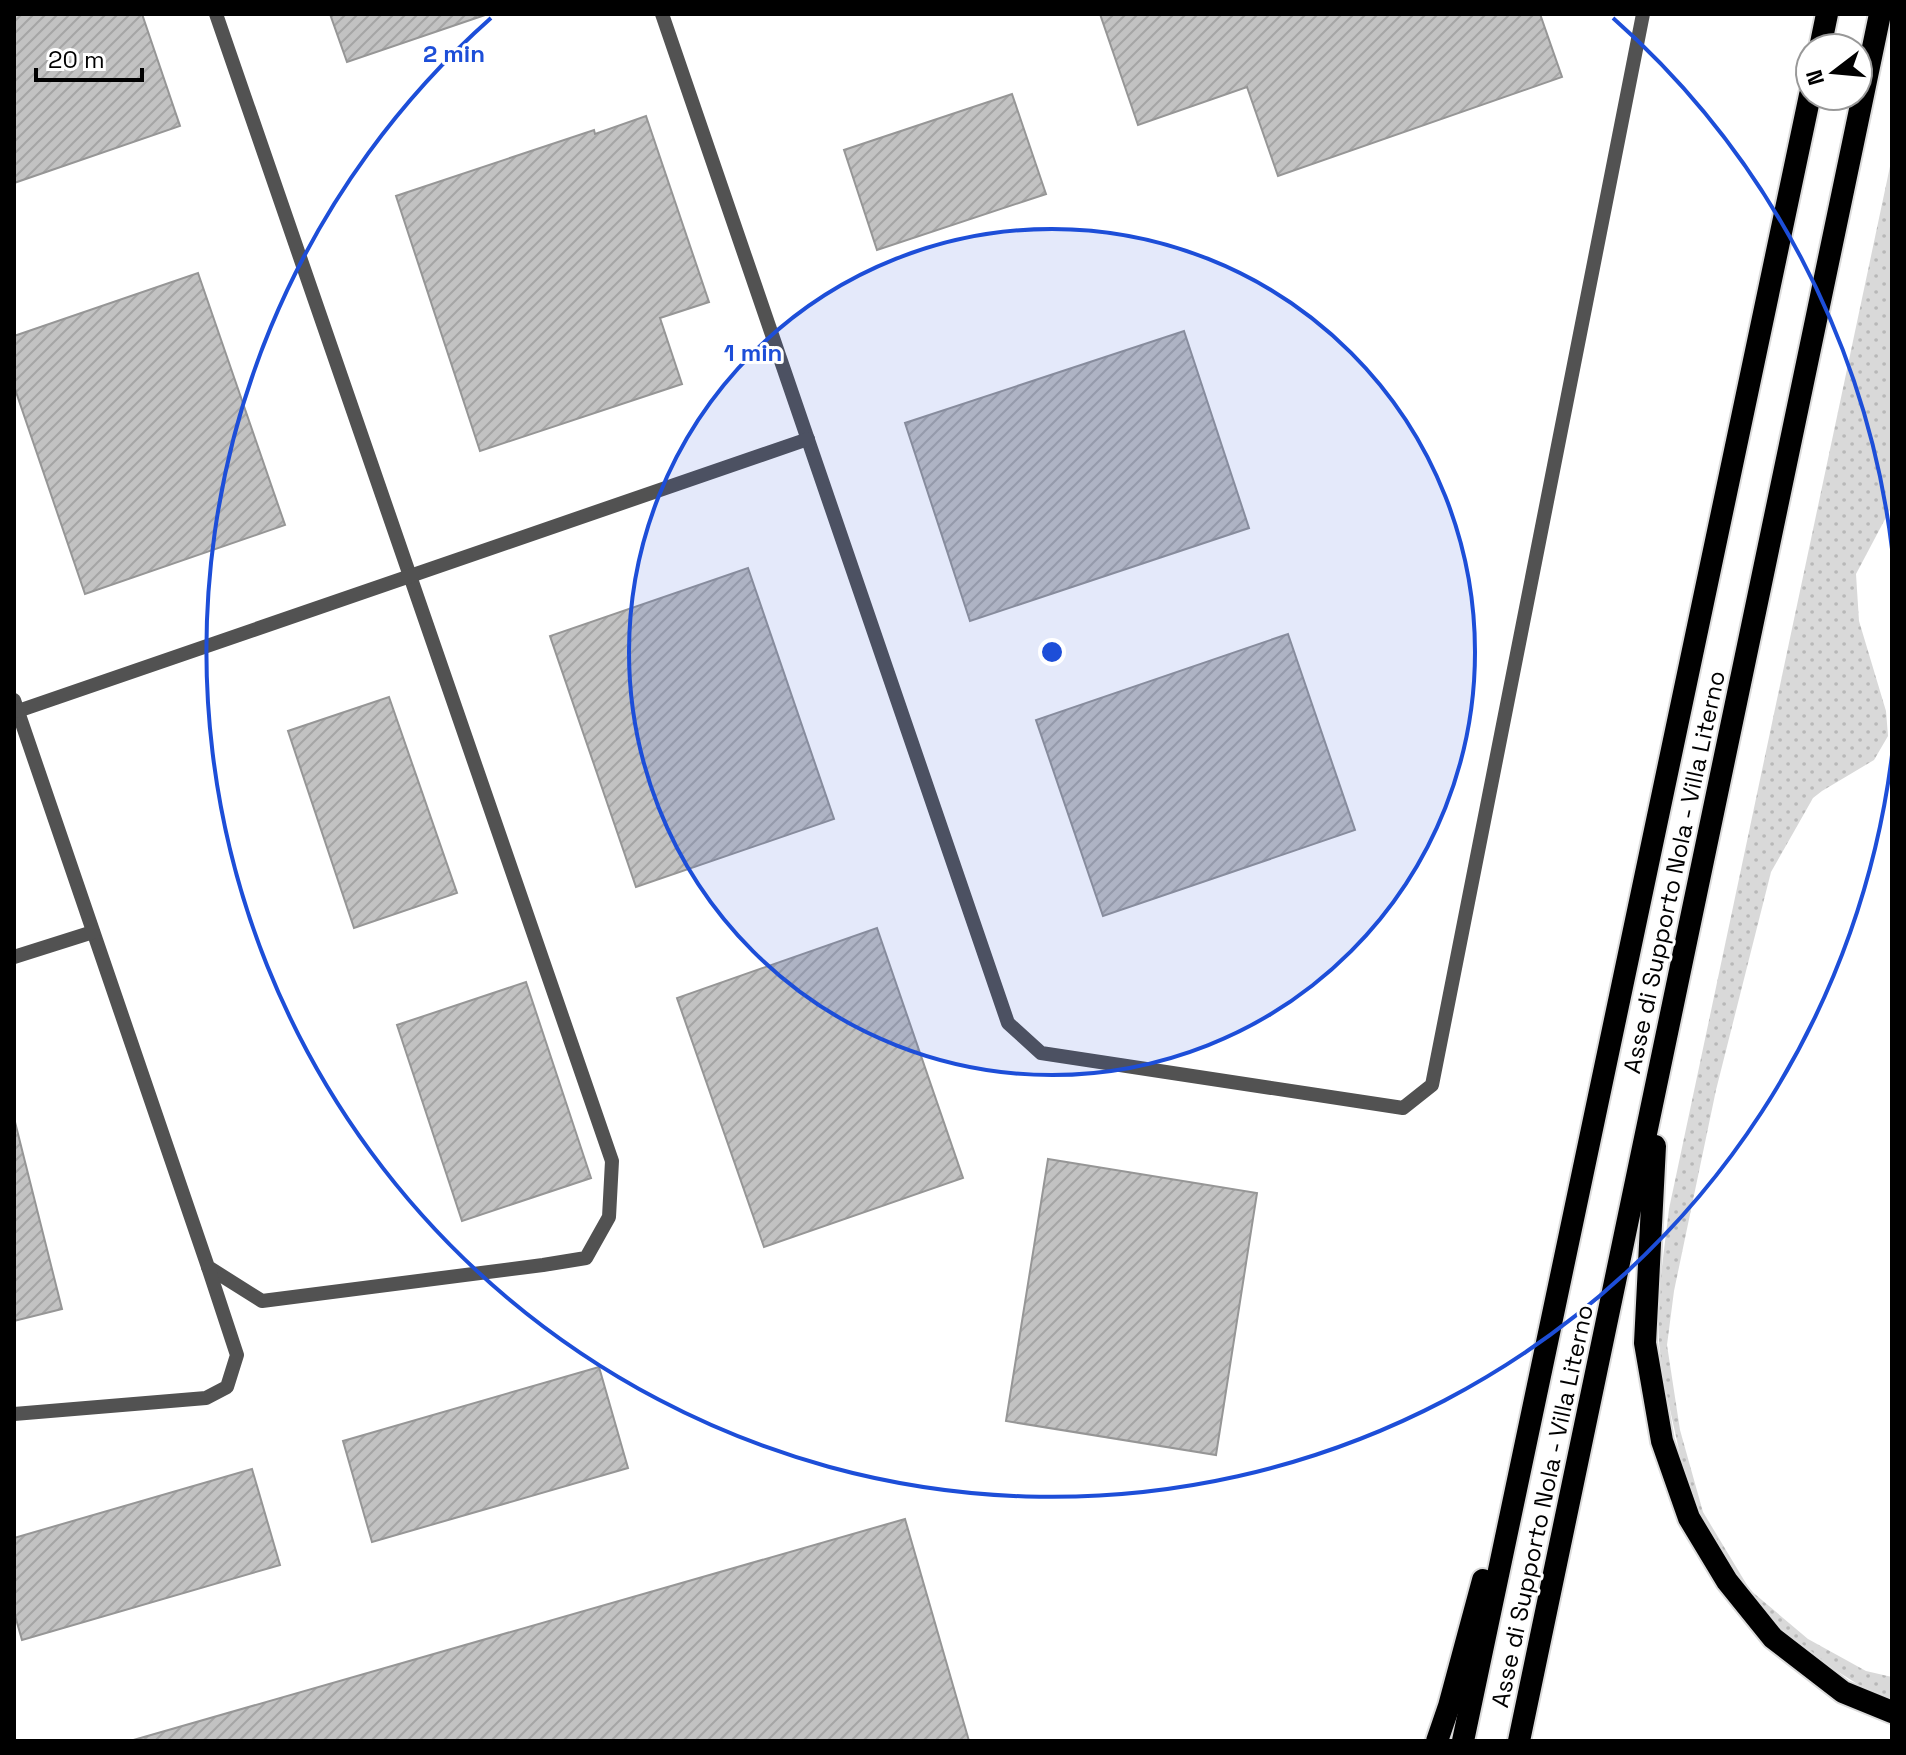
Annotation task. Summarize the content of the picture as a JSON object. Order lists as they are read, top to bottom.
{
  "streets": {
    "highway": ["Asse di Supporto Nola - Villa Literno"]
  },
  "scale_bar": "20 m",
  "north": "left",
  "rings": ["2 min", "1 min"]
}
